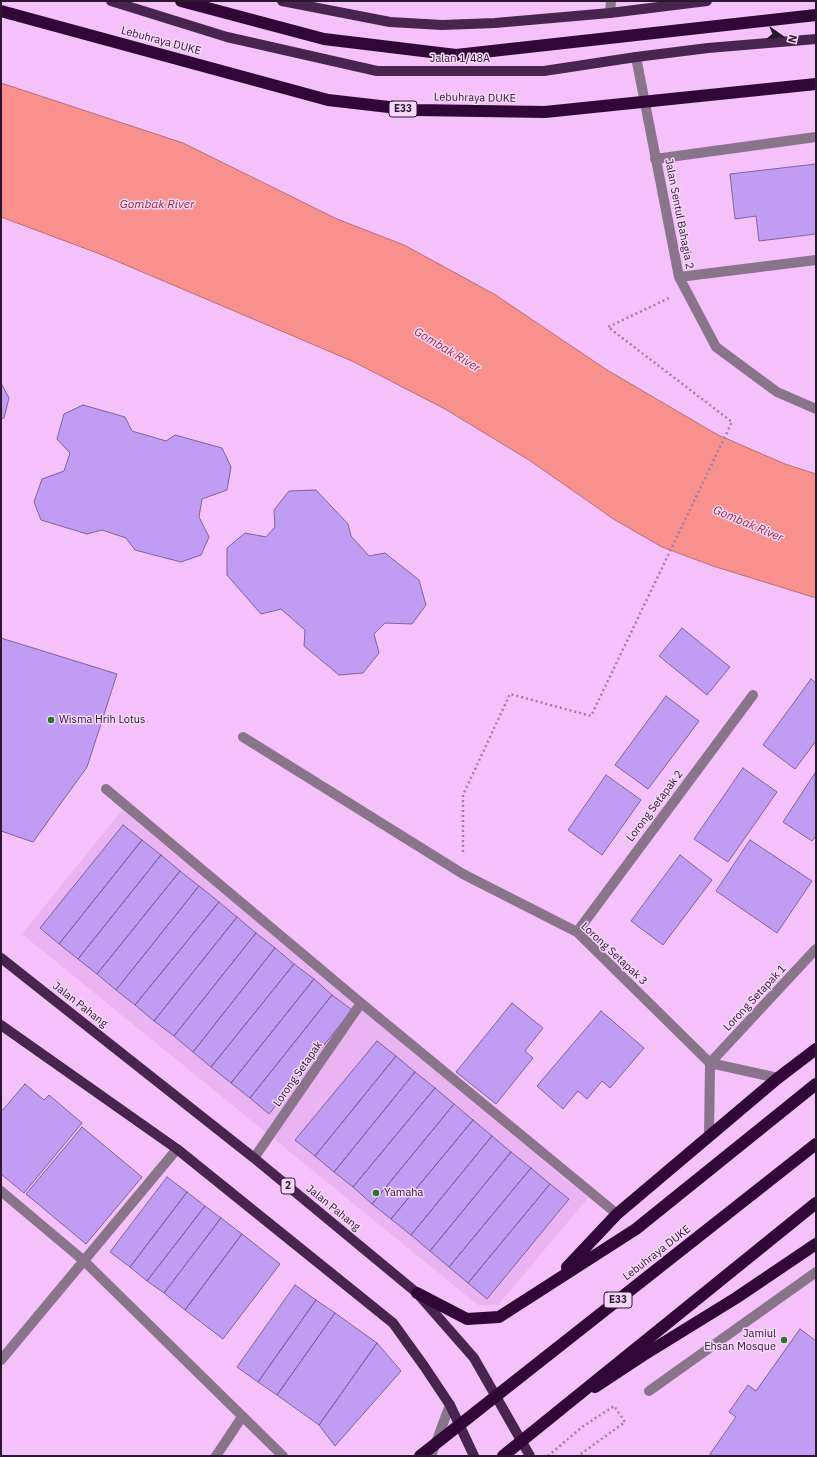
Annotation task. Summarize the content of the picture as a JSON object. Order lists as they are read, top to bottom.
{
  "streets": {
    "highway": ["Lebuhraya DUKE", "E33"],
    "main road": ["Jalan 1/48A", "Jalan Pahang", "2"],
    "street": [
      "Jalan Sentul Bahagia 2",
      "Lorong Setapak 2",
      "Lorong Setapak 3",
      "Lorong Setapak 1",
      "Lorong Setapak"
    ]
  },
  "crossings": [
    ["Jalan 1/48A", "Jalan Sentul Bahagia 2"],
    ["Lorong Setapak 2", "Lorong Setapak 3"],
    ["Lorong Setapak 3", "Lorong Setapak 1"],
    ["Jalan Pahang", "Lorong Setapak"]
  ],
  "water": ["Gombak River"],
  "places": ["Wisma Hrih Lotus", "Yamaha", "Jamiul Ehsan Mosque"],
  "north": "right"
}
